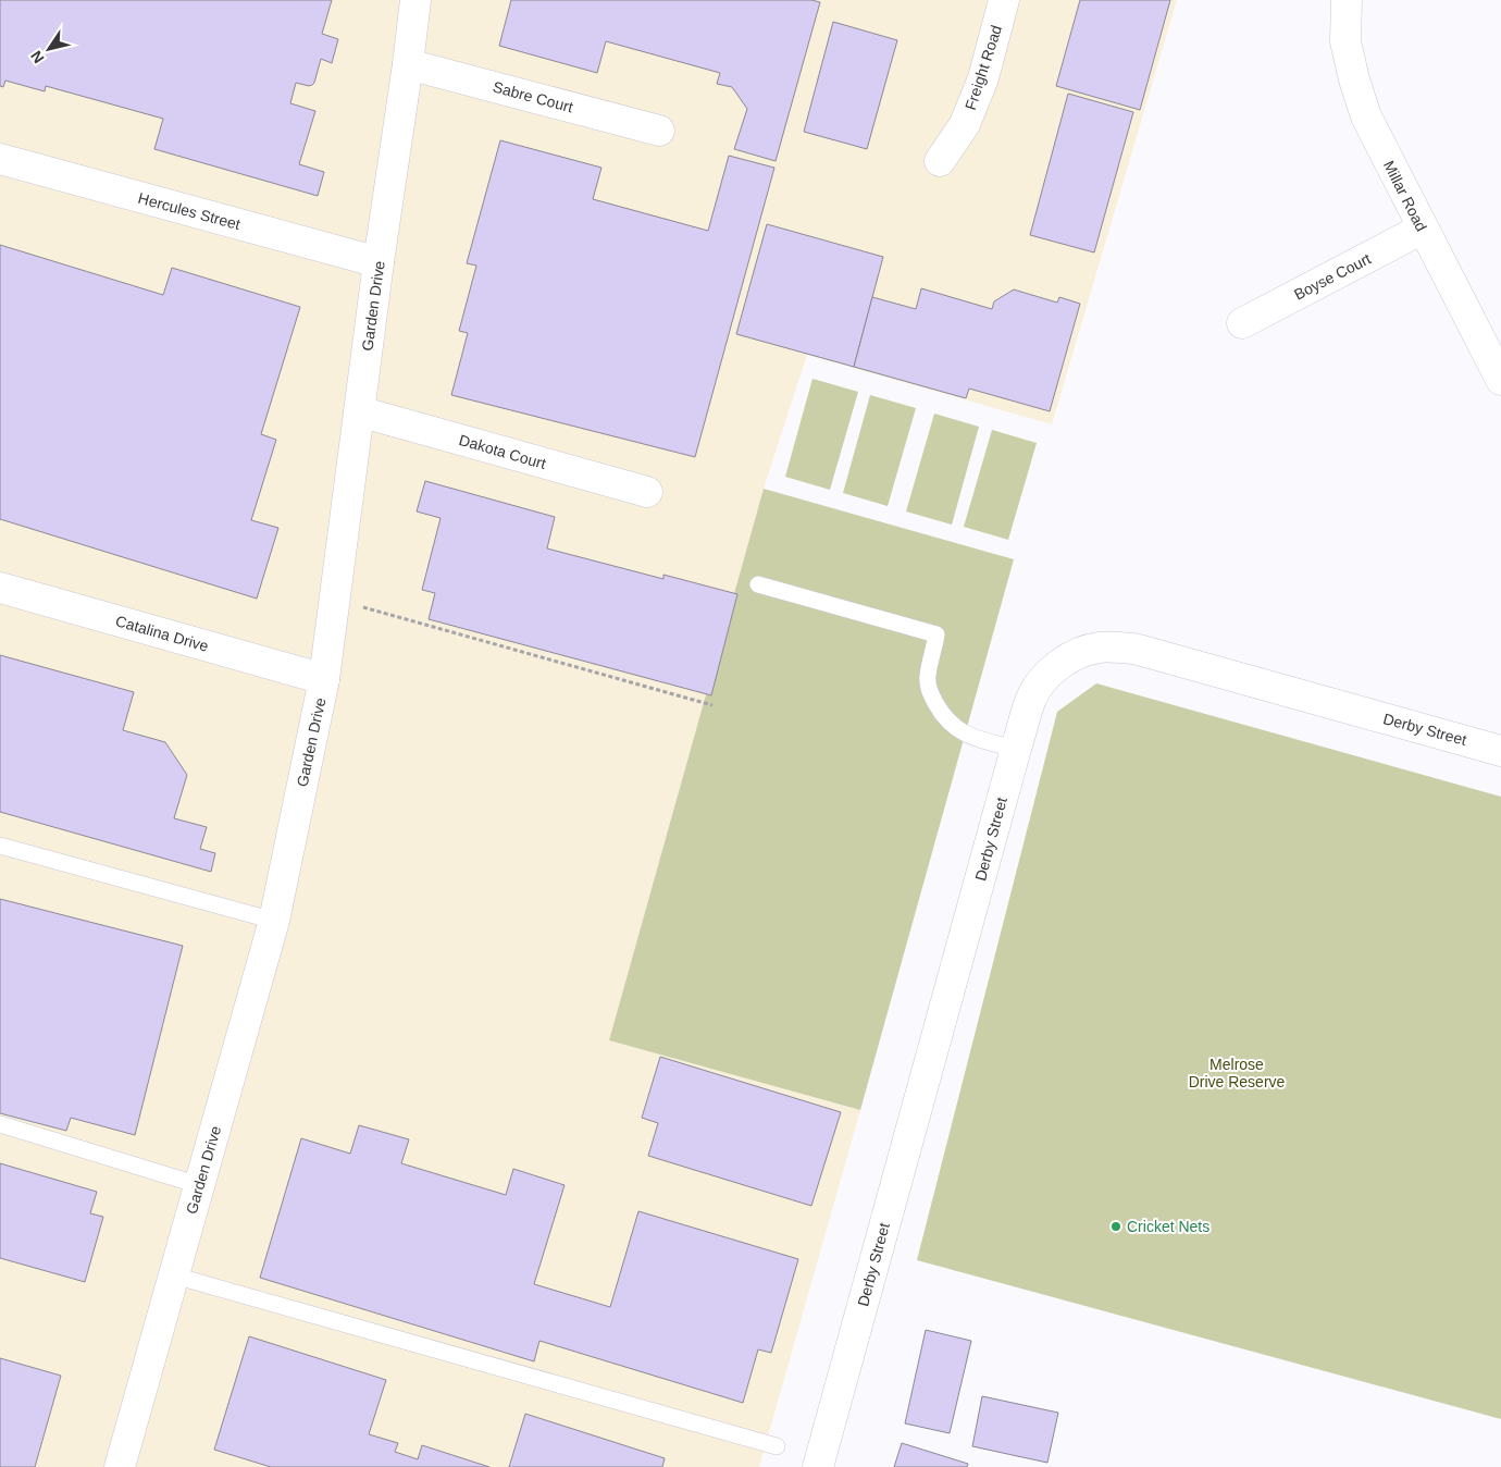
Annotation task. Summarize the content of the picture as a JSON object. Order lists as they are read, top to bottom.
{
  "streets": {
    "street": [
      "Freight Road",
      "Sabre Court",
      "Millar Road",
      "Hercules Street",
      "Boyse Court",
      "Garden Drive",
      "Dakota Court",
      "Catalina Drive",
      "Derby Street"
    ]
  },
  "crossings": [
    ["Sabre Court", "Garden Drive"],
    ["Millar Road", "Boyse Court"],
    ["Hercules Street", "Garden Drive"],
    ["Garden Drive", "Dakota Court"],
    ["Garden Drive", "Catalina Drive"]
  ],
  "parks": ["Melrose Drive Reserve"],
  "places": ["Cricket Nets"],
  "north": "bottom left"
}
